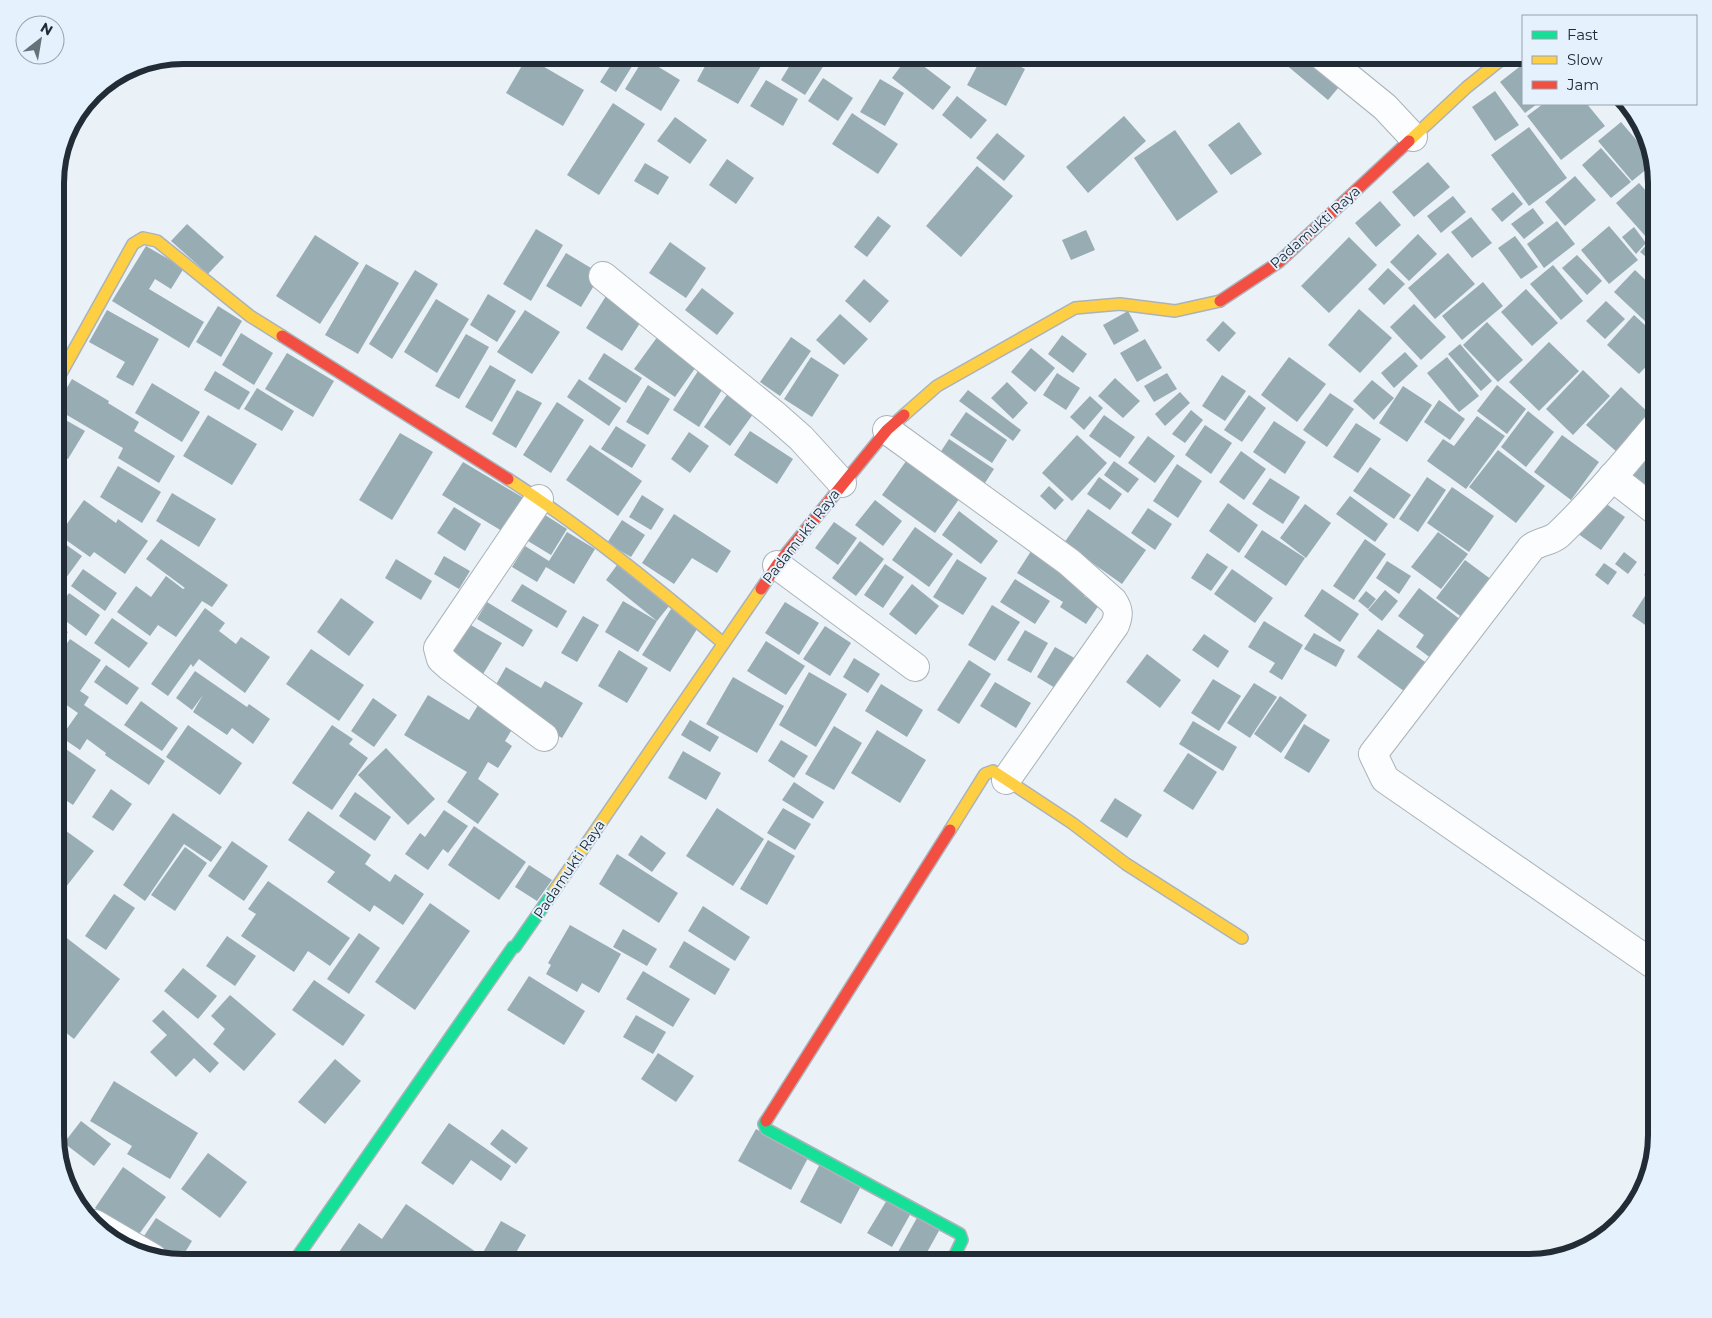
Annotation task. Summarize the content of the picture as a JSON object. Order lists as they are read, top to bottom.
{
  "streets": {
    "street": ["Padamukti Raya"]
  },
  "legend": ["Fast", "Slow", "Jam"],
  "north": "top right"
}
